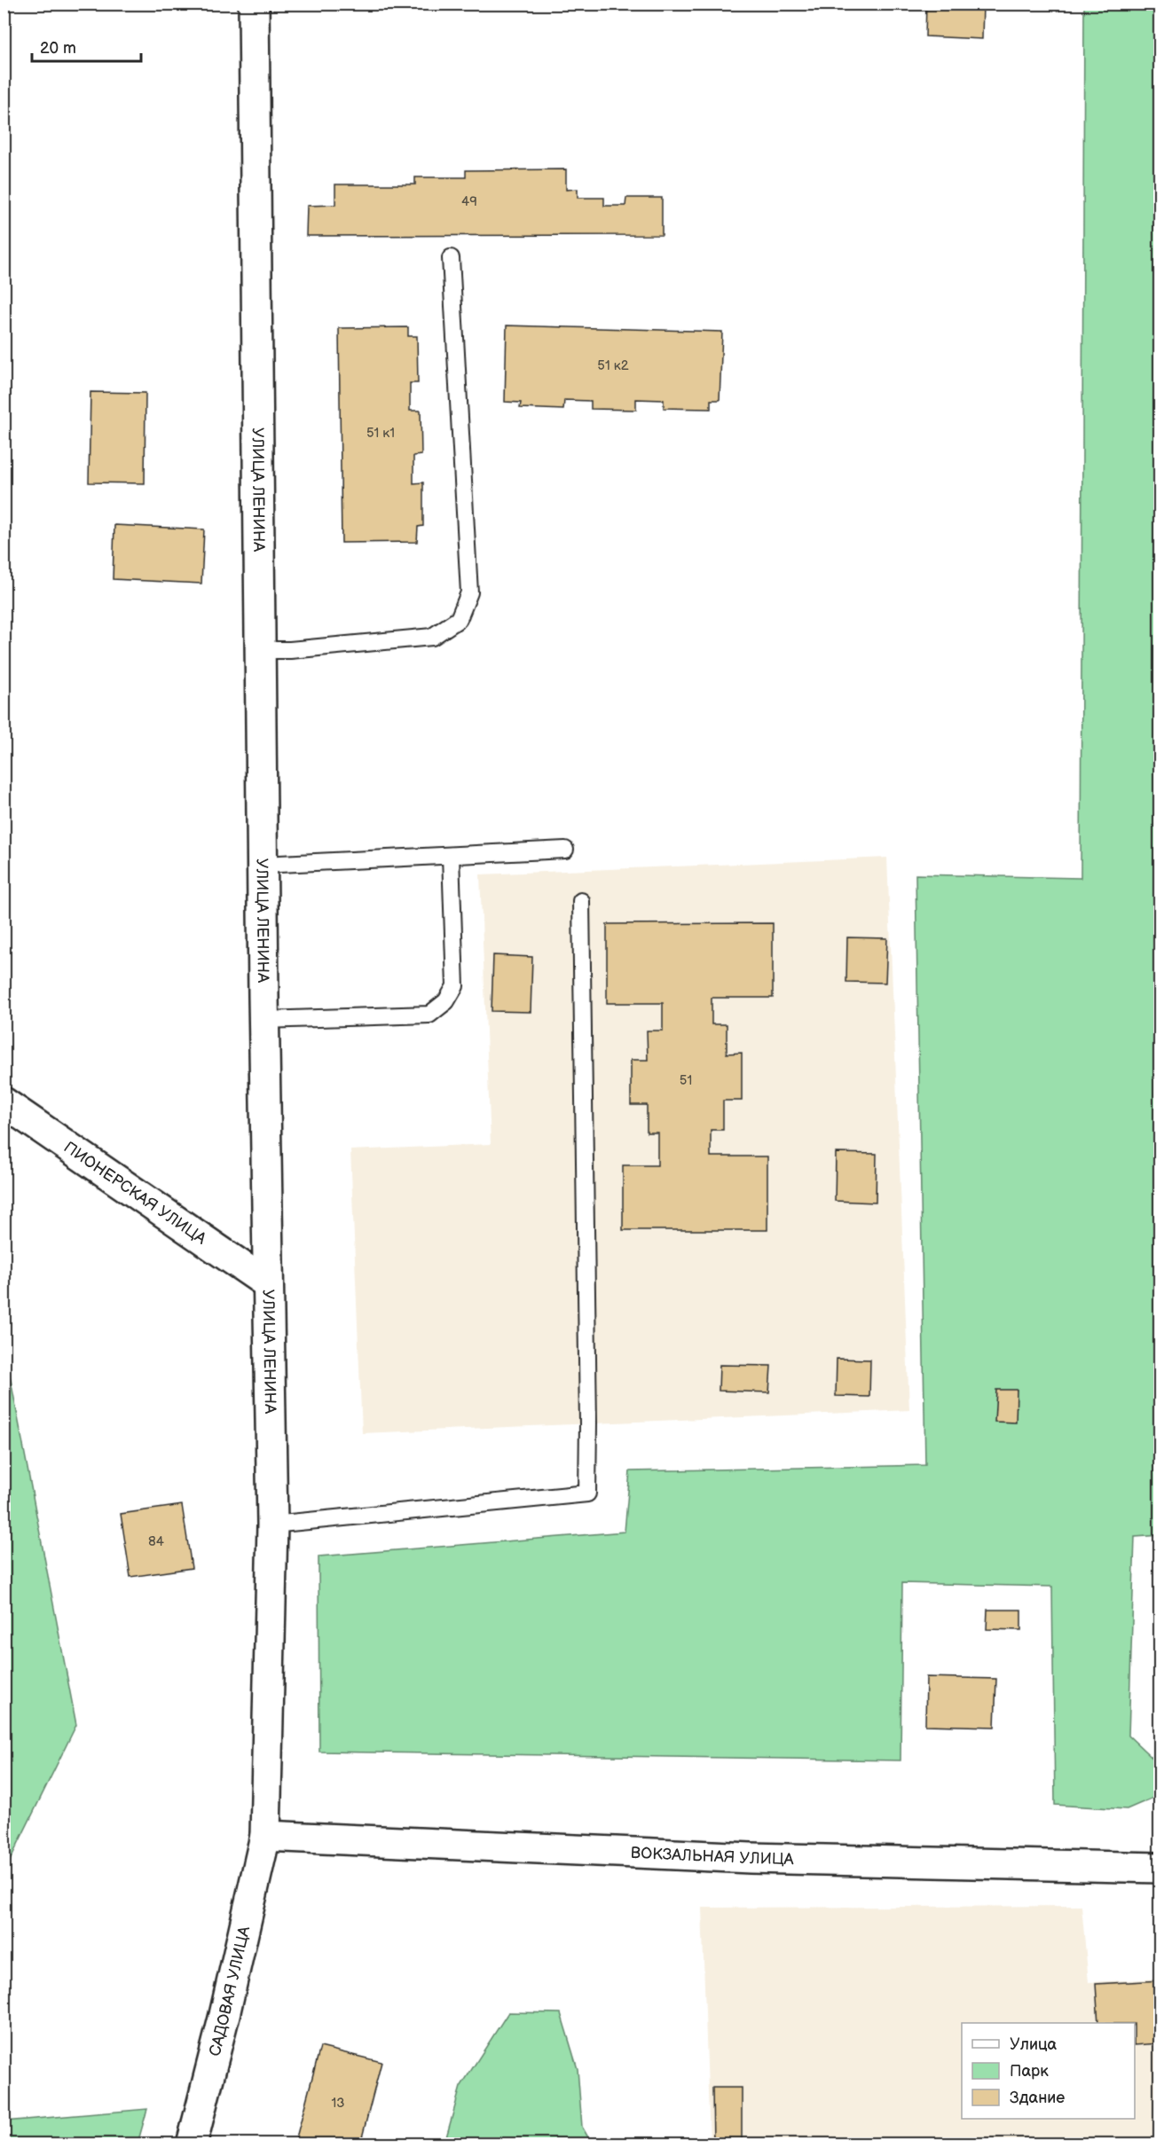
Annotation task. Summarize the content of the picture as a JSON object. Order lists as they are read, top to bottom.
{
  "streets": {
    "street": [
      "УЛИЦА ЛЕНИНА",
      "ПИОНЕРСКАЯ УЛИЦА",
      "ВОКЗАЛЬНАЯ УЛИЦА",
      "САДОВАЯ УЛИЦА"
    ]
  },
  "crossings": [
    ["УЛИЦА ЛЕНИНА", "ПИОНЕРСКАЯ УЛИЦА"],
    ["УЛИЦА ЛЕНИНА", "ВОКЗАЛЬНАЯ УЛИЦА"],
    ["УЛИЦА ЛЕНИНА", "САДОВАЯ УЛИЦА"],
    ["ВОКЗАЛЬНАЯ УЛИЦА", "САДОВАЯ УЛИЦА"]
  ],
  "house_numbers": [
    "49",
    "51 к2",
    "51 к1",
    "51",
    "84",
    "13"
  ],
  "legend": ["Улица", "Парк", "Здание"],
  "scale_bar": "20 m"
}
